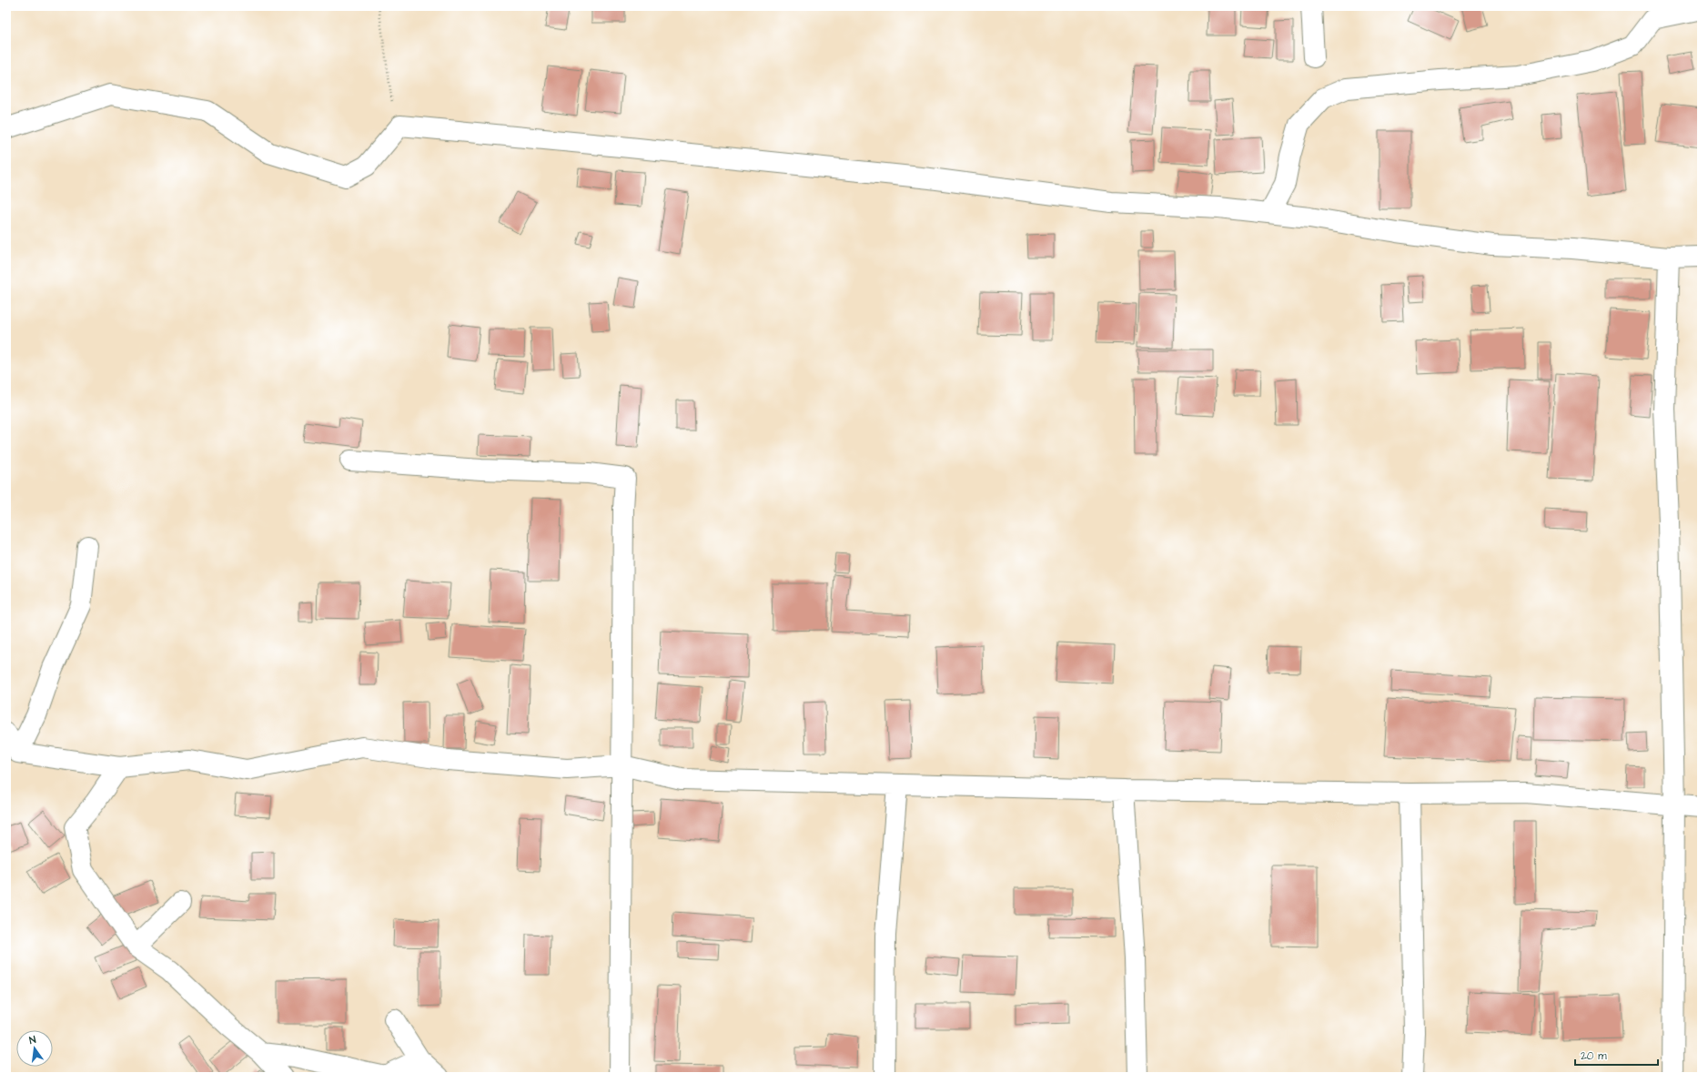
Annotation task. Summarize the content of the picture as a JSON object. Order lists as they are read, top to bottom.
{
  "scale_bar": "20 m",
  "north": "top"
}
